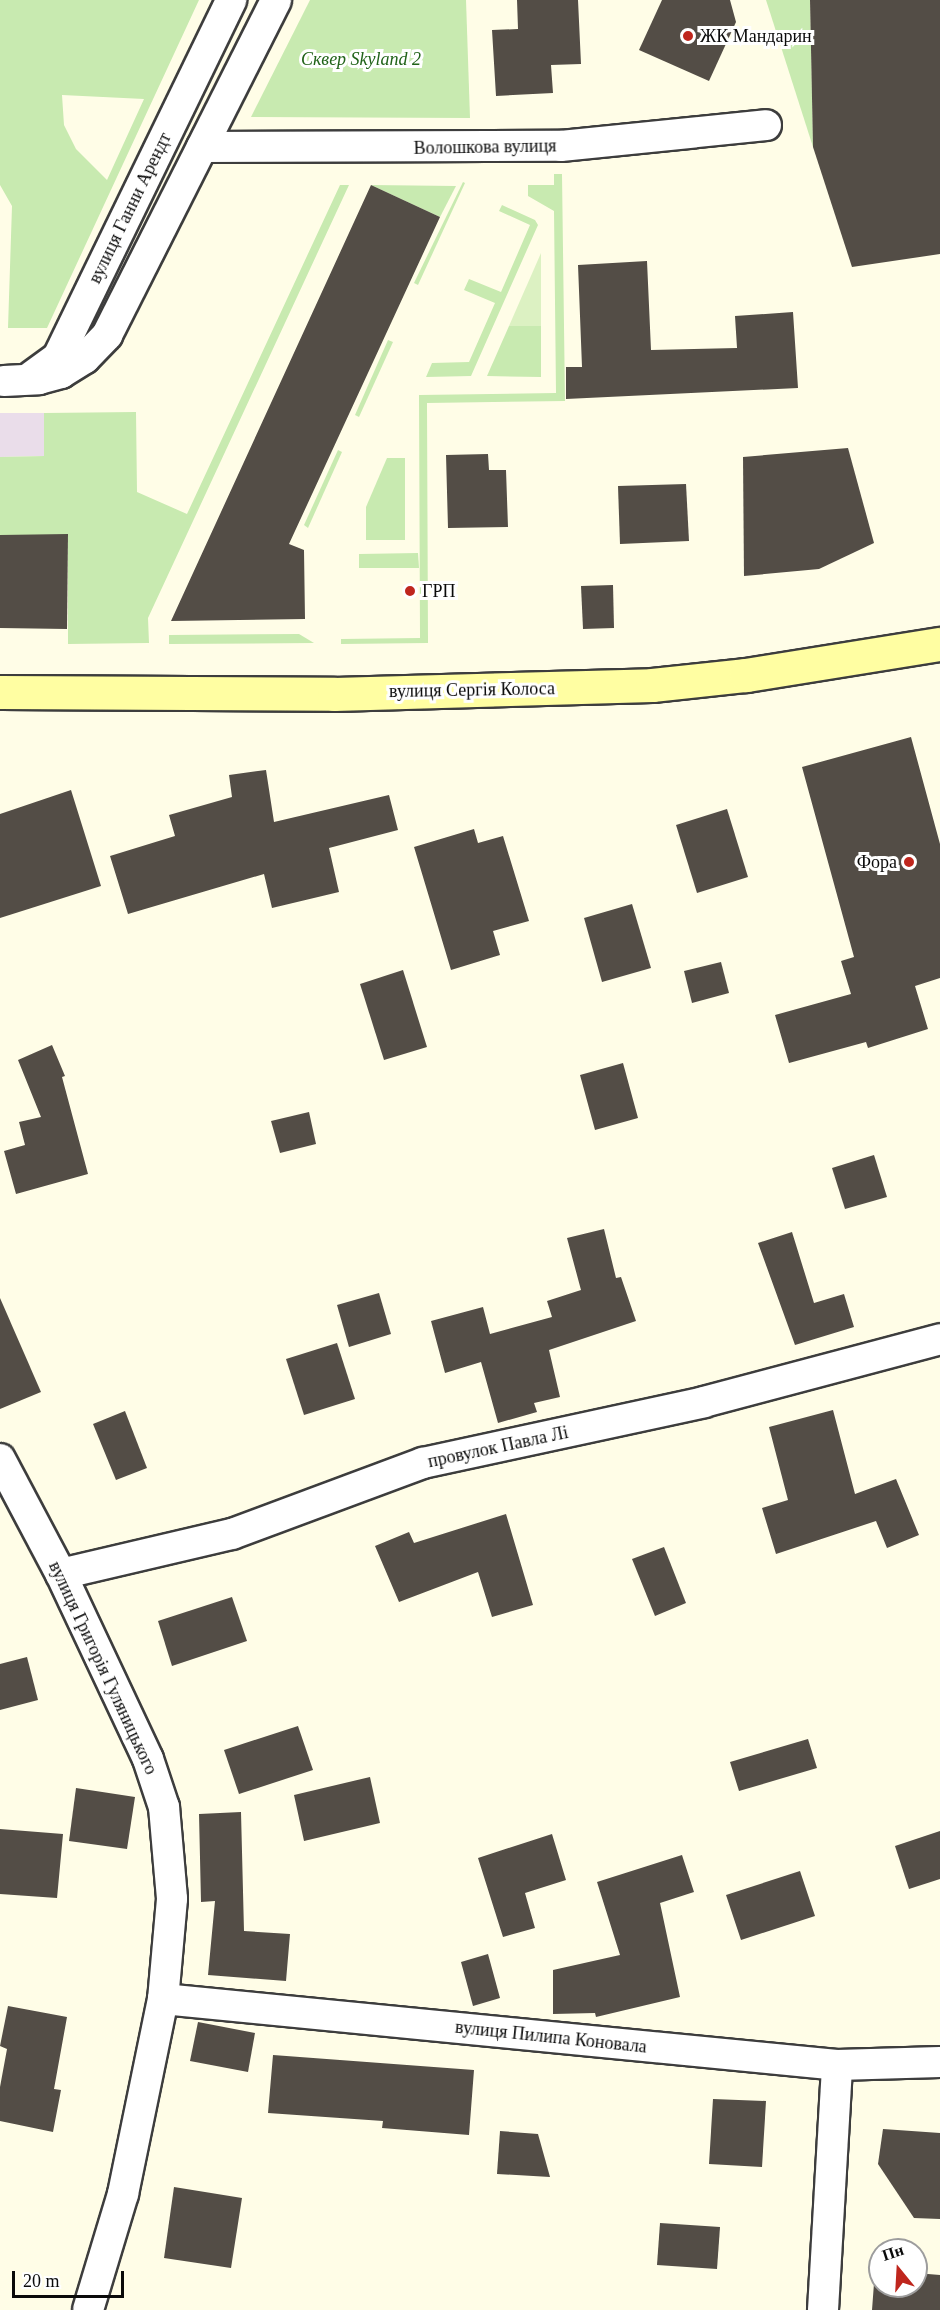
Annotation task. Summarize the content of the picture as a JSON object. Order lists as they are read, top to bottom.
{
  "streets": {
    "street": [
      "Волошкова вулиця",
      "вулиця Ганни Арендт",
      "вулиця Сергія Колоса",
      "провулок Павла Лі",
      "вулиця Григорія Гуляницького",
      "вулиця Пилипа Коновала"
    ]
  },
  "crossings": [
    ["провулок Павла Лі", "вулиця Григорія Гуляницького"],
    ["вулиця Григорія Гуляницького", "вулиця Пилипа Коновала"]
  ],
  "parks": ["Сквер Skyland 2"],
  "places": ["ЖК Мандарин", "ГРП", "Фора"],
  "scale_bar": "20 m",
  "north": "top"
}
